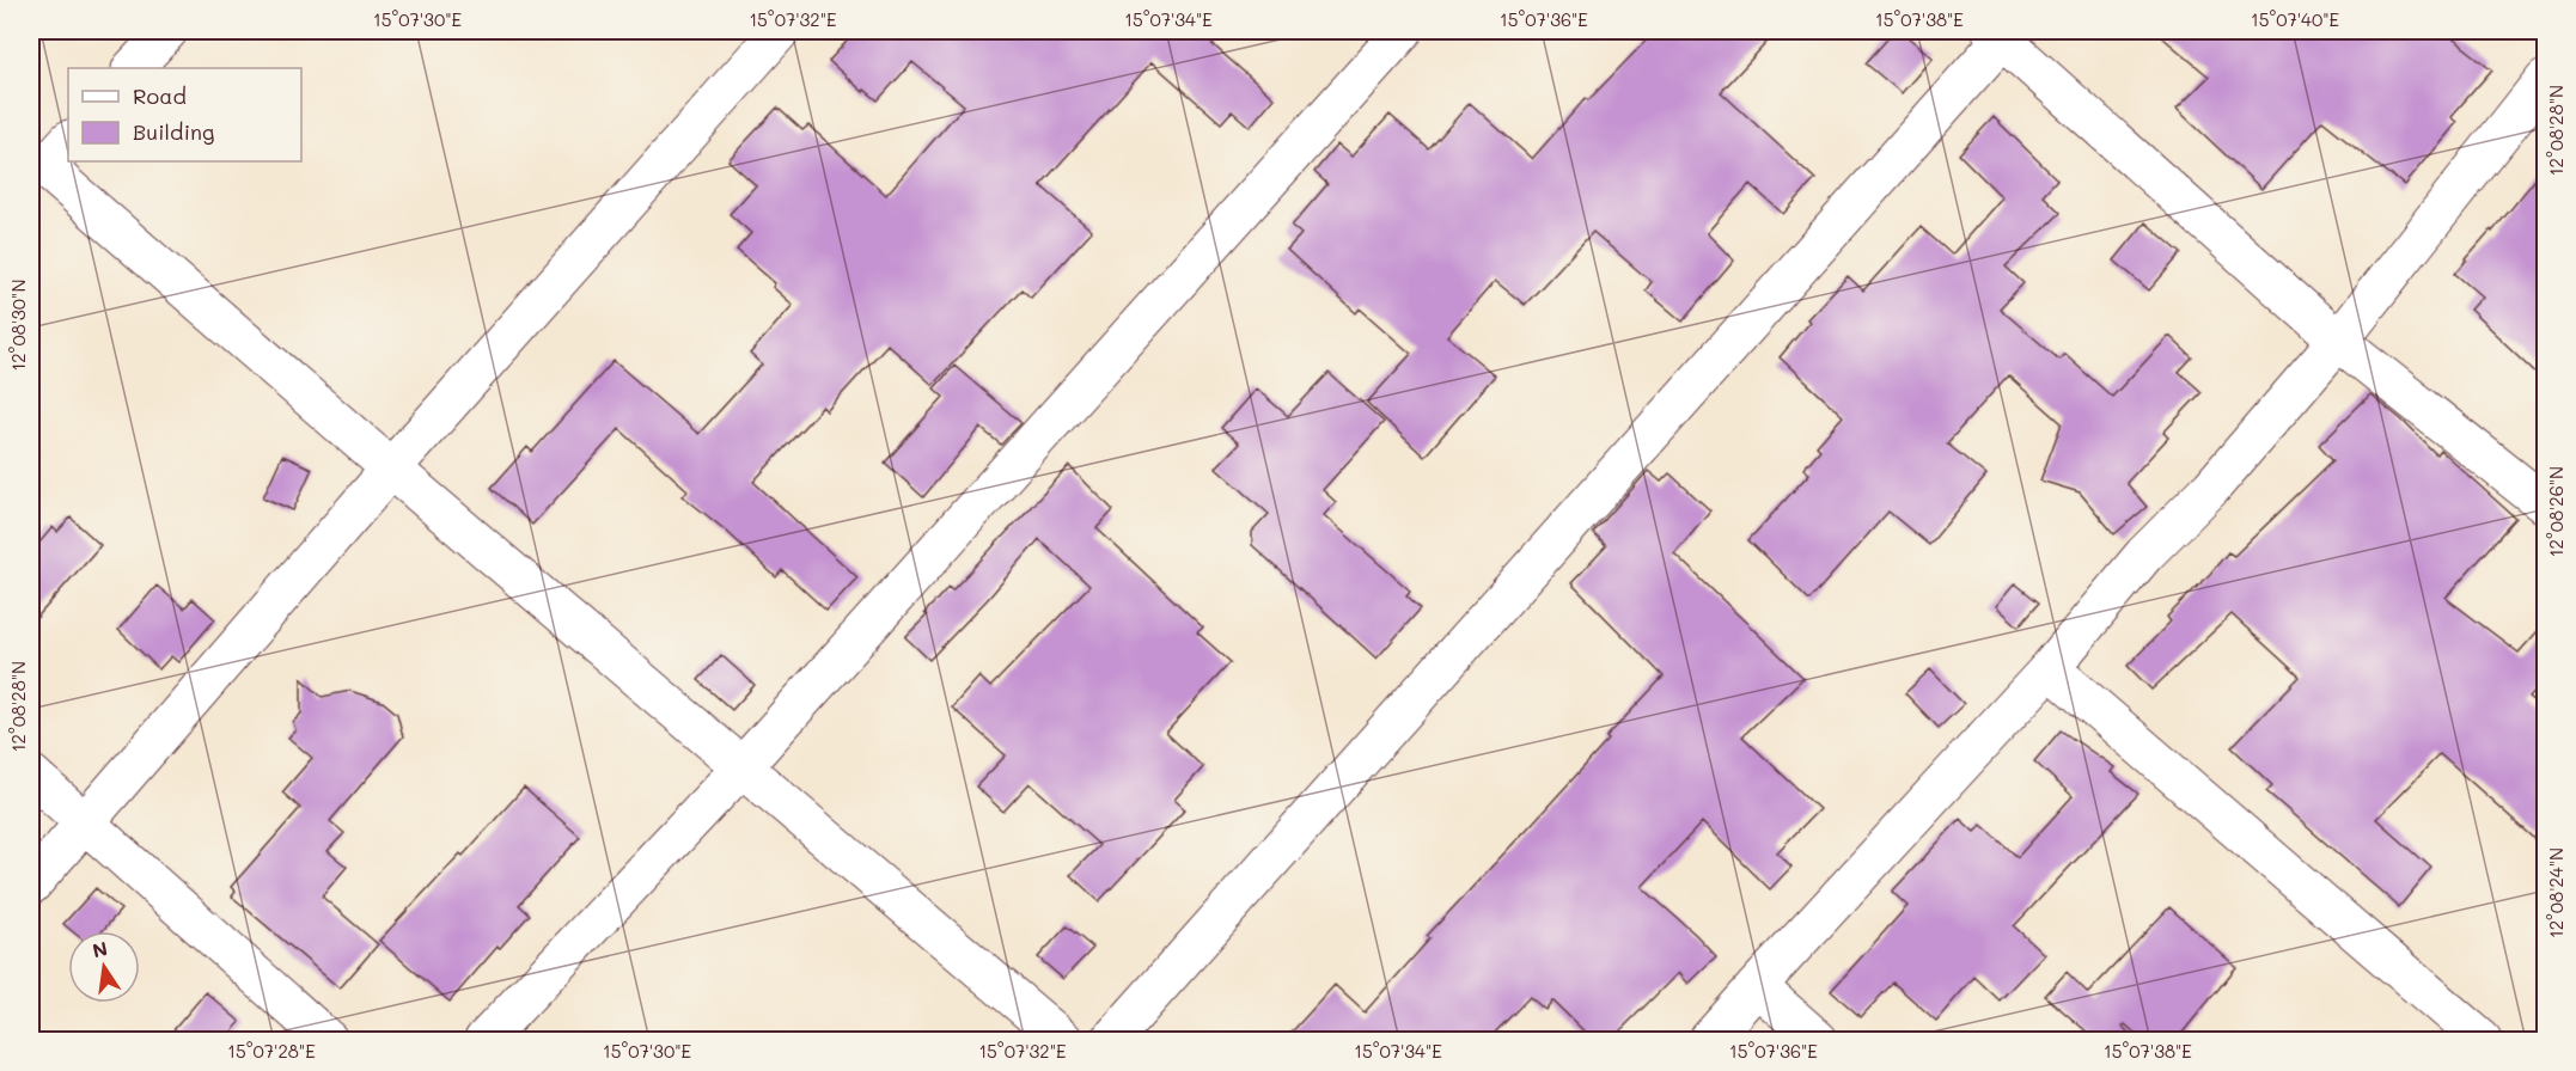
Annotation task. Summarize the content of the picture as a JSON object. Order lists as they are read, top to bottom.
{
  "legend": ["Road", "Building"],
  "north": "top",
  "coordinates": [
    "15°07'30\"E",
    "15°07'32\"E",
    "15°07'34\"E",
    "15°07'36\"E",
    "15°07'38\"E",
    "15°07'40\"E",
    "12°08'28\"N",
    "12°08'30\"N",
    "12°08'26\"N",
    "12°08'24\"N",
    "15°07'28\"E"
  ]
}
